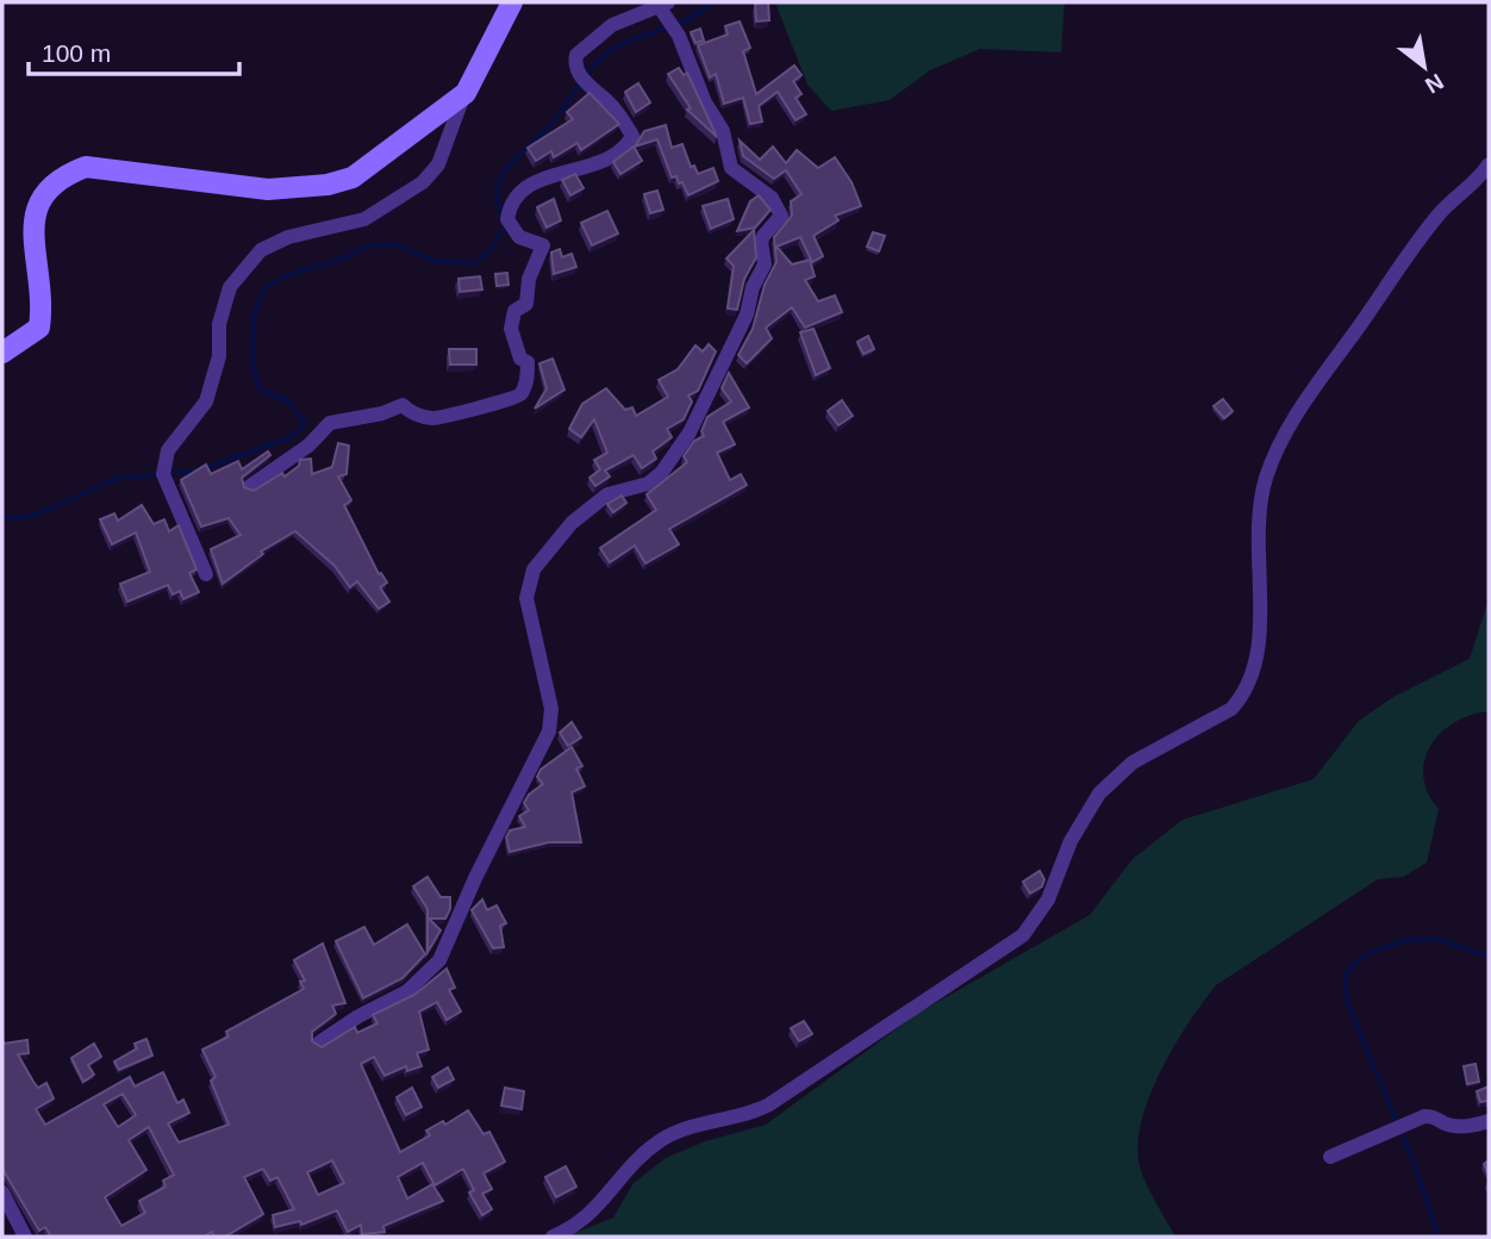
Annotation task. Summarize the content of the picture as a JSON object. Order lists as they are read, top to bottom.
{
  "scale_bar": "100 m",
  "north": "bottom right"
}
